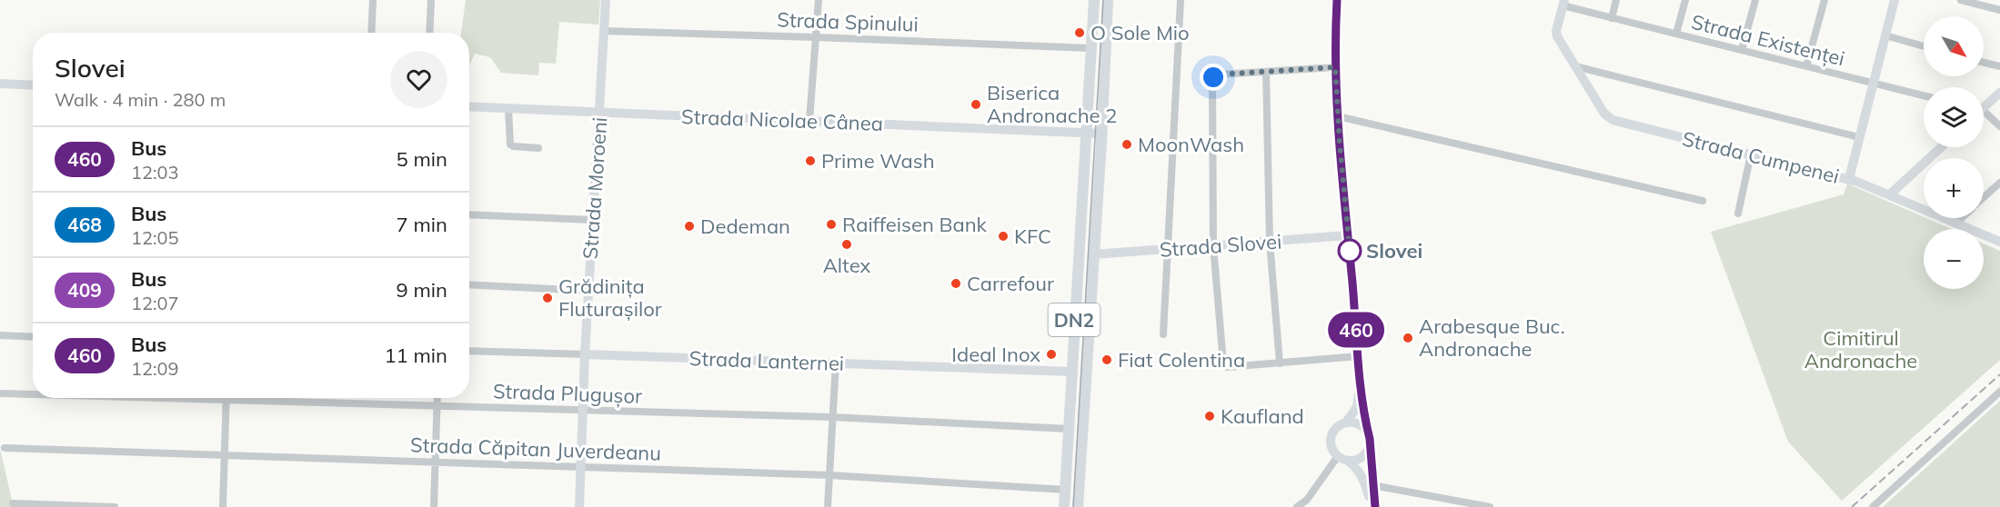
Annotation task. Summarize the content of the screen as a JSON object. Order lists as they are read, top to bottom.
{
  "streets": {
    "main road": ["DN2"],
    "street": [
      "Strada Spinului",
      "Strada Existenței",
      "Strada Nicolae Cânea",
      "Strada Cumpenei",
      "Strada Moroeni",
      "Strada Slovei",
      "Strada Lanternei",
      "Strada Plugușor",
      "Strada Căpitan Juverdeanu"
    ]
  },
  "crossings": [
    ["Strada Spinului", "Strada Moroeni"],
    ["Strada Spinului", "DN2"],
    ["Strada Existenței", "Strada Cumpenei"],
    ["Strada Nicolae Cânea", "Strada Moroeni"],
    ["Strada Nicolae Cânea", "DN2"],
    ["Strada Moroeni", "Strada Lanternei"],
    ["Strada Moroeni", "Strada Plugușor"],
    ["Strada Moroeni", "Strada Căpitan Juverdeanu"],
    ["Strada Slovei", "DN2"],
    ["DN2", "Strada Lanternei"],
    ["DN2", "Strada Plugușor"],
    ["DN2", "Strada Căpitan Juverdeanu"]
  ],
  "parks": ["Cimitirul Andronache"],
  "places": [
    "O Sole Mio",
    "Biserica Andronache 2",
    "MoonWash",
    "Prime Wash",
    "Raiffeisen Bank",
    "Dedeman",
    "KFC",
    "Altex",
    "Slovei",
    "Carrefour",
    "Grădinița Fluturașilor",
    "Arabesque Buc. Andronache",
    "Ideal Inox",
    "Fiat Colentina",
    "Kaufland"
  ],
  "lines": ["bus line 460"],
  "north": "bottom right",
  "page": {
    "on_map": "460",
    "map_buttons": ["+", "−"],
    "heading": ["Slovei", "Walk · 4 min · 280 m"],
    "list": [
      {
        "mark": "460",
        "name": "Bus",
        "note": "12:03",
        "value": "5 min"
      },
      {
        "mark": "468",
        "name": "Bus",
        "note": "12:05",
        "value": "7 min"
      },
      {
        "mark": "409",
        "name": "Bus",
        "note": "12:07",
        "value": "9 min"
      },
      {
        "mark": "460",
        "name": "Bus",
        "note": "12:09",
        "value": "11 min"
      }
    ]
  }
}
